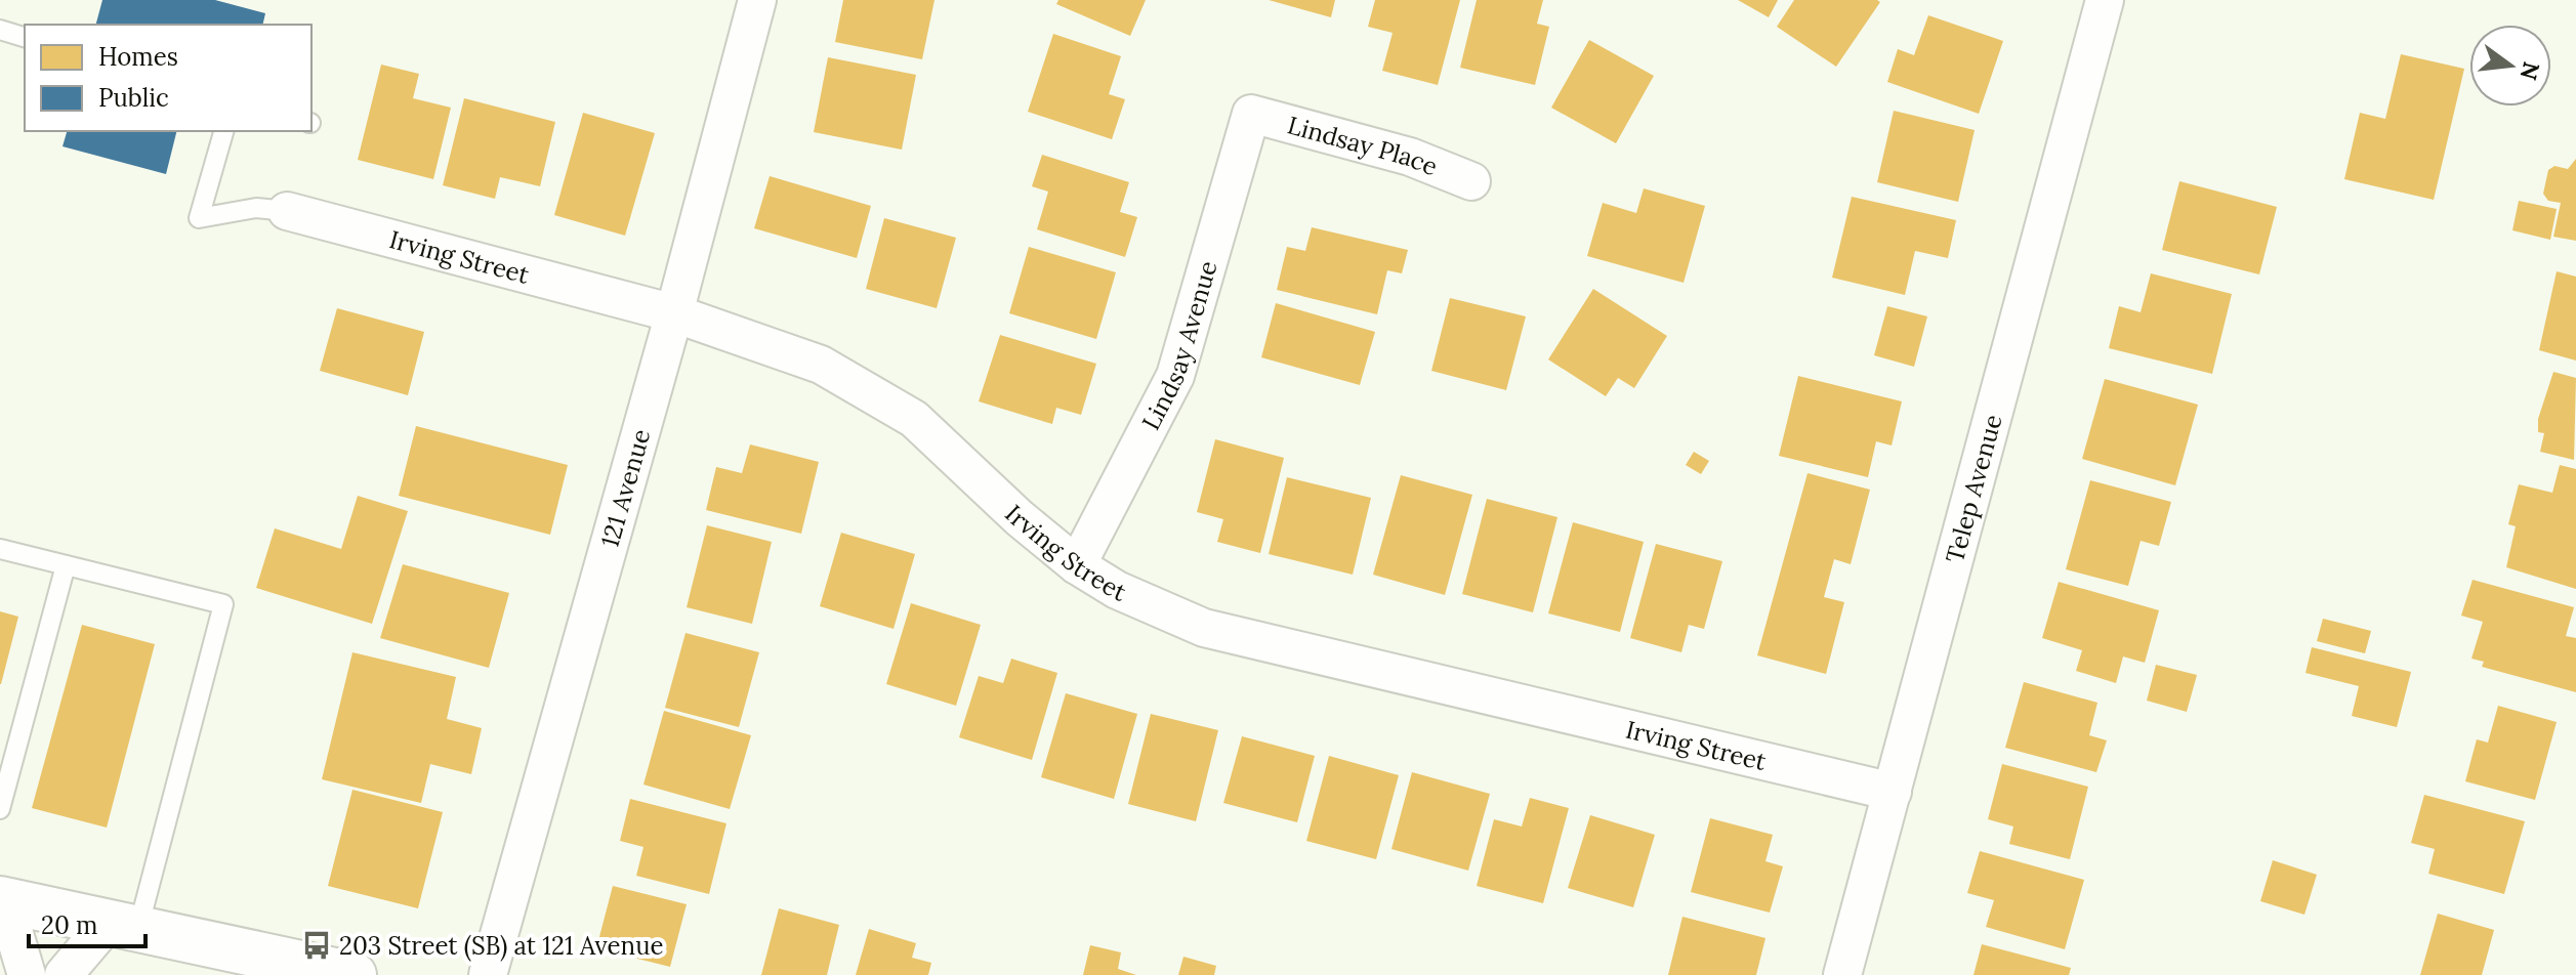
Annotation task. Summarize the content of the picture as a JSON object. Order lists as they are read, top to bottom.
{
  "streets": {
    "street": [
      "Lindsay Place",
      "Irving Street",
      "Lindsay Avenue",
      "Telep Avenue",
      "121 Avenue"
    ]
  },
  "crossings": [
    ["Lindsay Place", "Lindsay Avenue"],
    ["Irving Street", "Lindsay Avenue"],
    ["Irving Street", "Telep Avenue"],
    ["Irving Street", "121 Avenue"]
  ],
  "places": {
    "bus stop": ["203 Street (SB) at 121 Avenue"]
  },
  "legend": ["Homes", "Public"],
  "scale_bar": "20 m",
  "north": "right"
}
